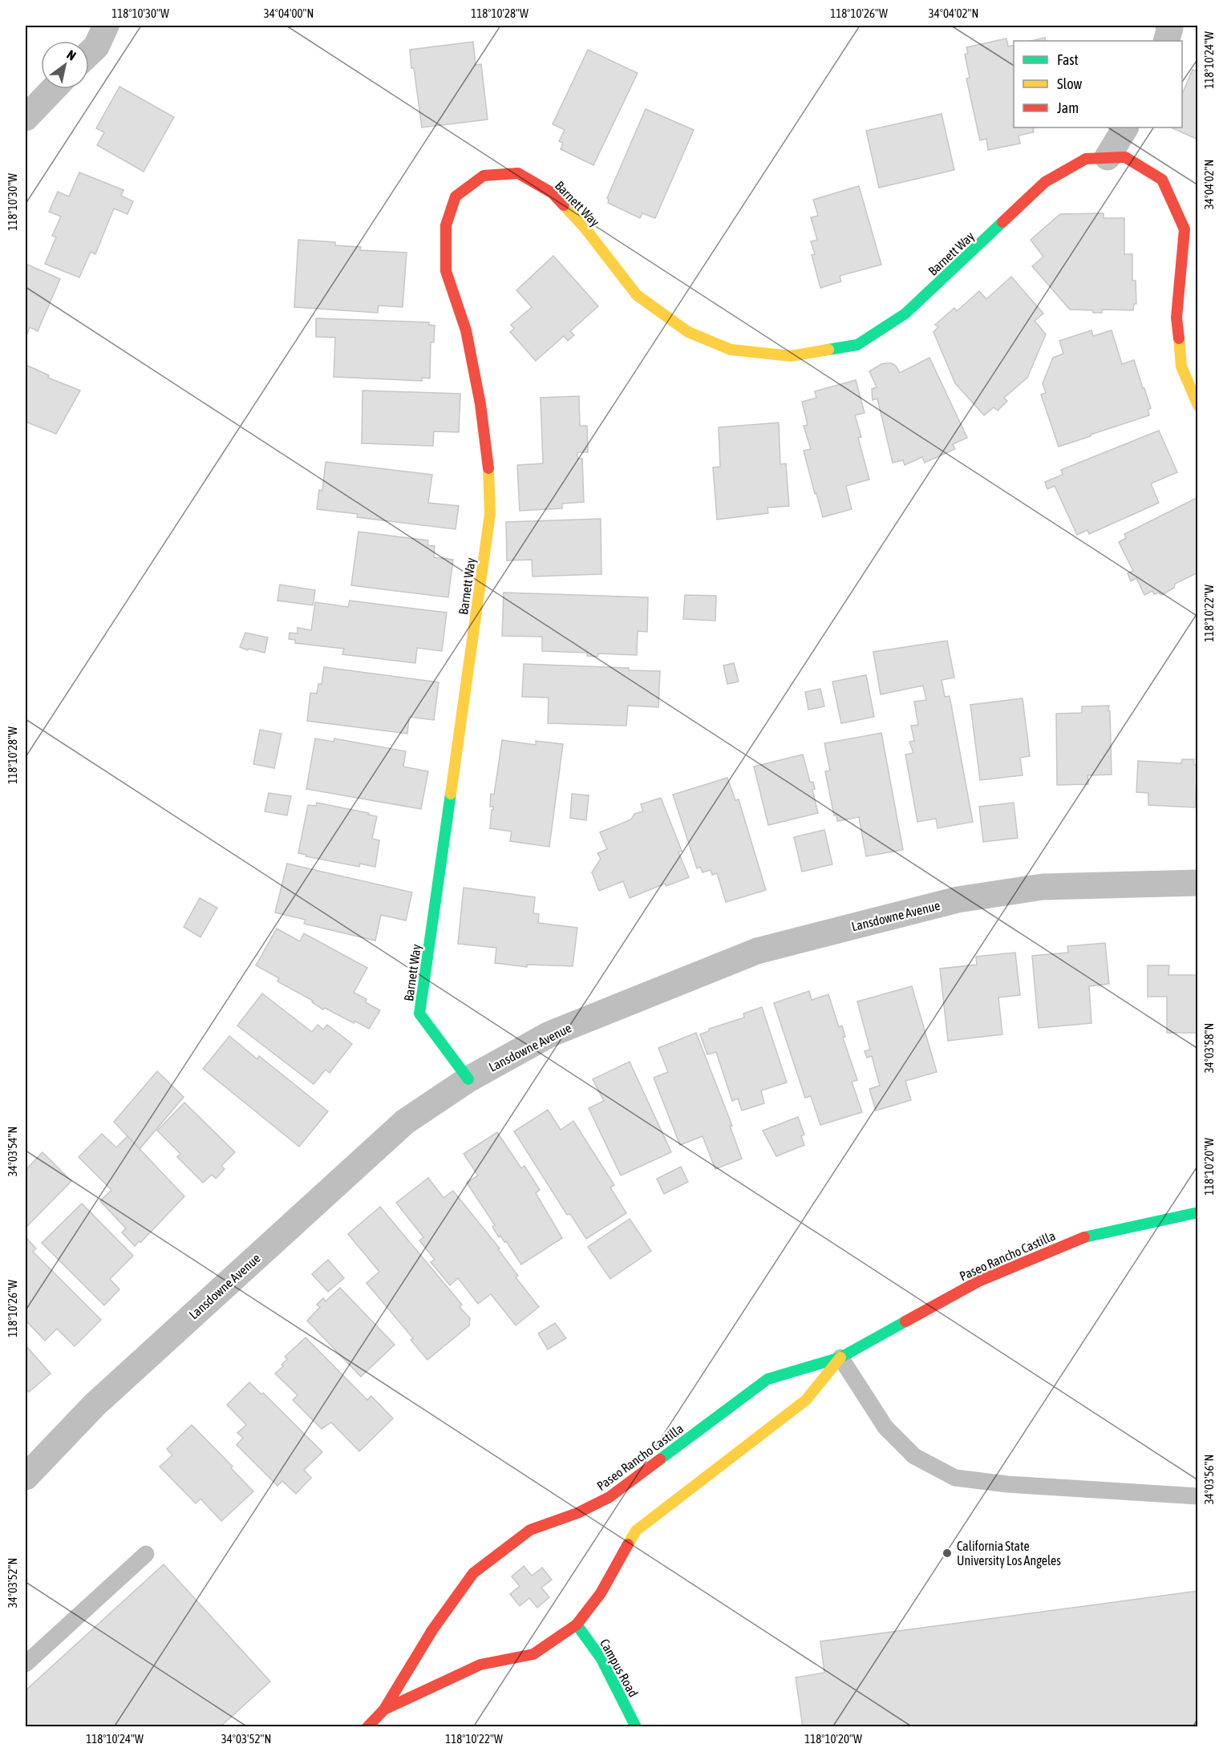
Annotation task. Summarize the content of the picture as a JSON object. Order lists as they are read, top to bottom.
{
  "streets": {
    "street": [
      "Barnett Way",
      "Lansdowne Avenue",
      "Paseo Rancho Castilla",
      "Campus Road"
    ]
  },
  "crossings": [
    ["Barnett Way", "Lansdowne Avenue"],
    ["Paseo Rancho Castilla", "Campus Road"]
  ],
  "places": ["California State University Los Angeles"],
  "legend": ["Fast", "Slow", "Jam"],
  "north": "top right",
  "coordinates": [
    "118°10'30\"W",
    "34°04'00\"N",
    "118°10'28\"W",
    "118°10'26\"W",
    "34°04'02\"N",
    "118°10'24\"W",
    "118°10'22\"W",
    "34°03'58\"N",
    "34°03'54\"N",
    "118°10'20\"W",
    "34°03'56\"N",
    "34°03'52\"N"
  ]
}
